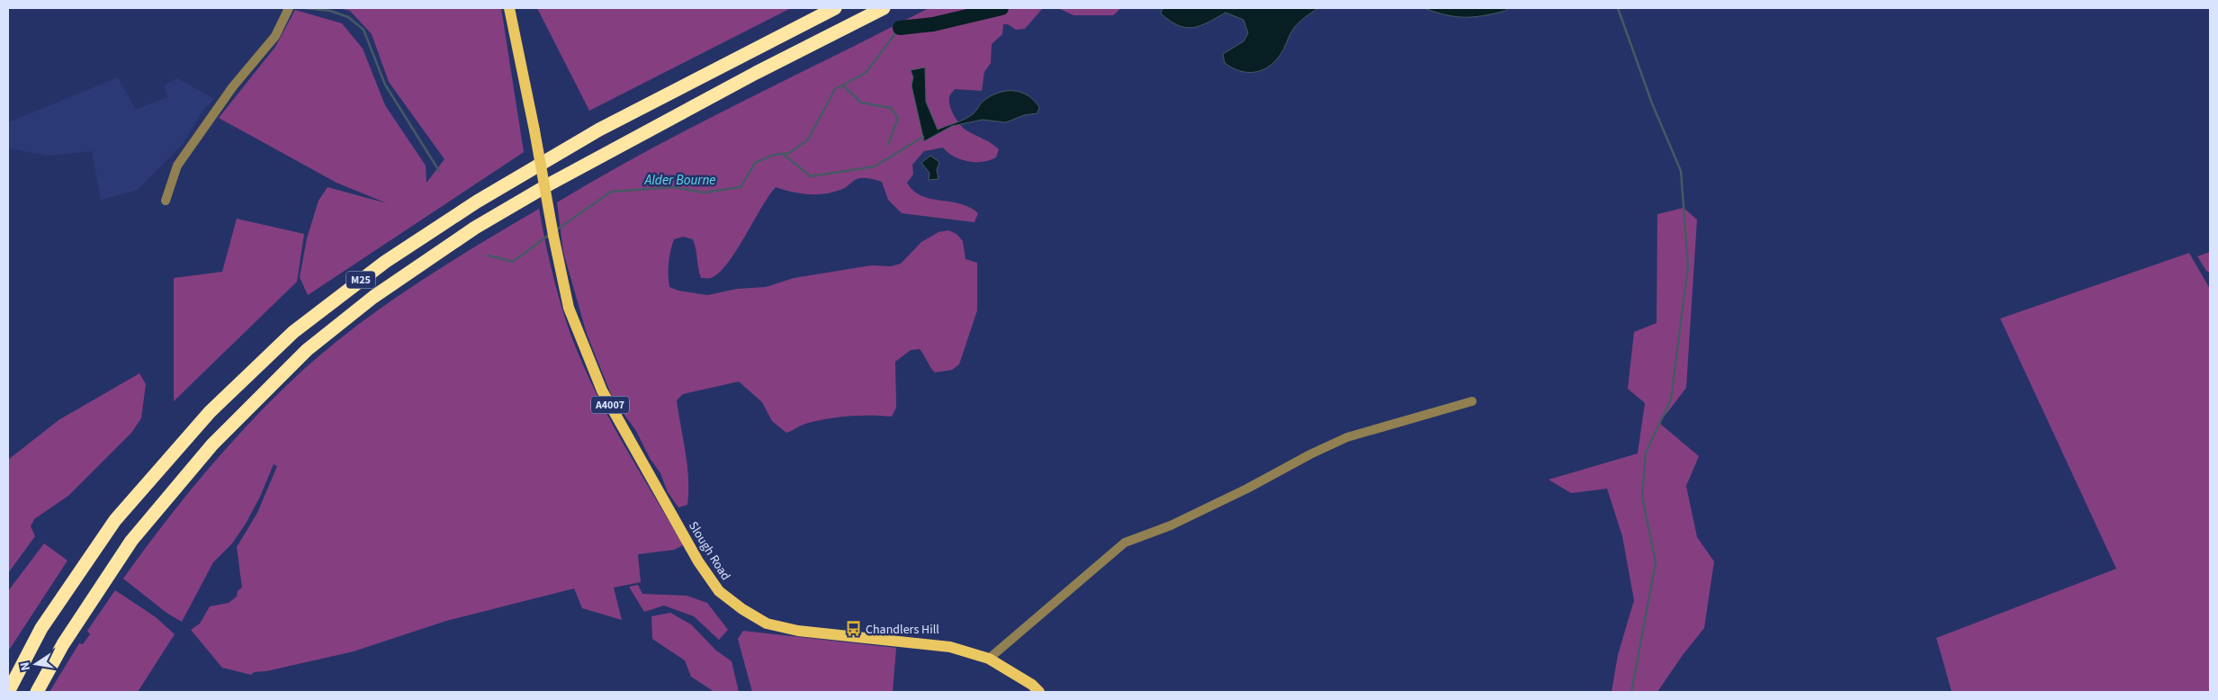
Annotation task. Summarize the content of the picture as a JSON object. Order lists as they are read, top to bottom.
{
  "streets": {
    "highway": ["M25"],
    "main road": ["A4007", "Slough Road"]
  },
  "water": ["Alder Bourne"],
  "places": {
    "bus stop": ["Chandlers Hill"]
  },
  "north": "left"
}
